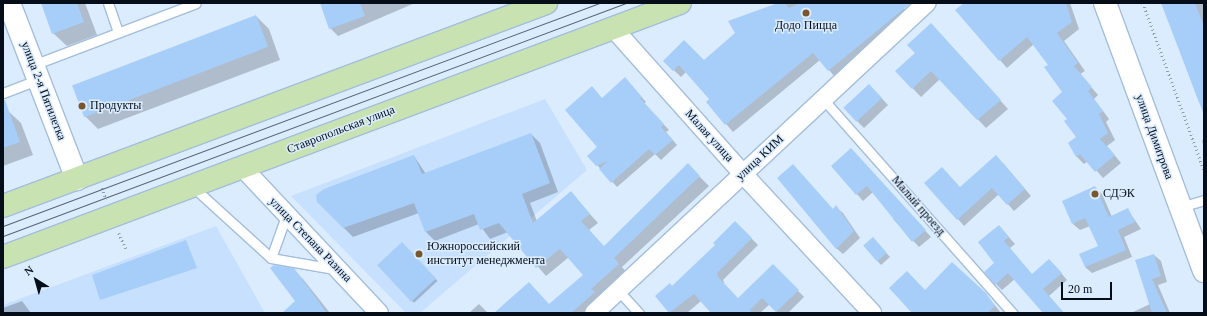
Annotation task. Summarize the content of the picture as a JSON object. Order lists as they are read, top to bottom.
{
  "streets": {
    "main road": ["Ставропольская улица"],
    "street": [
      "улица 2-я Пятилетка",
      "Малая улица",
      "улица Димитрова",
      "улица КИМ",
      "улица Степана Разина"
    ],
    "lane": ["Малый проезд"]
  },
  "crossings": [
    ["Ставропольская улица", "Малая улица"],
    ["Ставропольская улица", "улица Степана Разина"],
    ["Малая улица", "улица КИМ"],
    ["улица КИМ", "Малый проезд"]
  ],
  "places": [
    "Додо Пицца",
    "Продукты",
    "СДЭК",
    "Южнороссийский институт менеджмента"
  ],
  "scale_bar": "20 m",
  "north": "top left"
}
